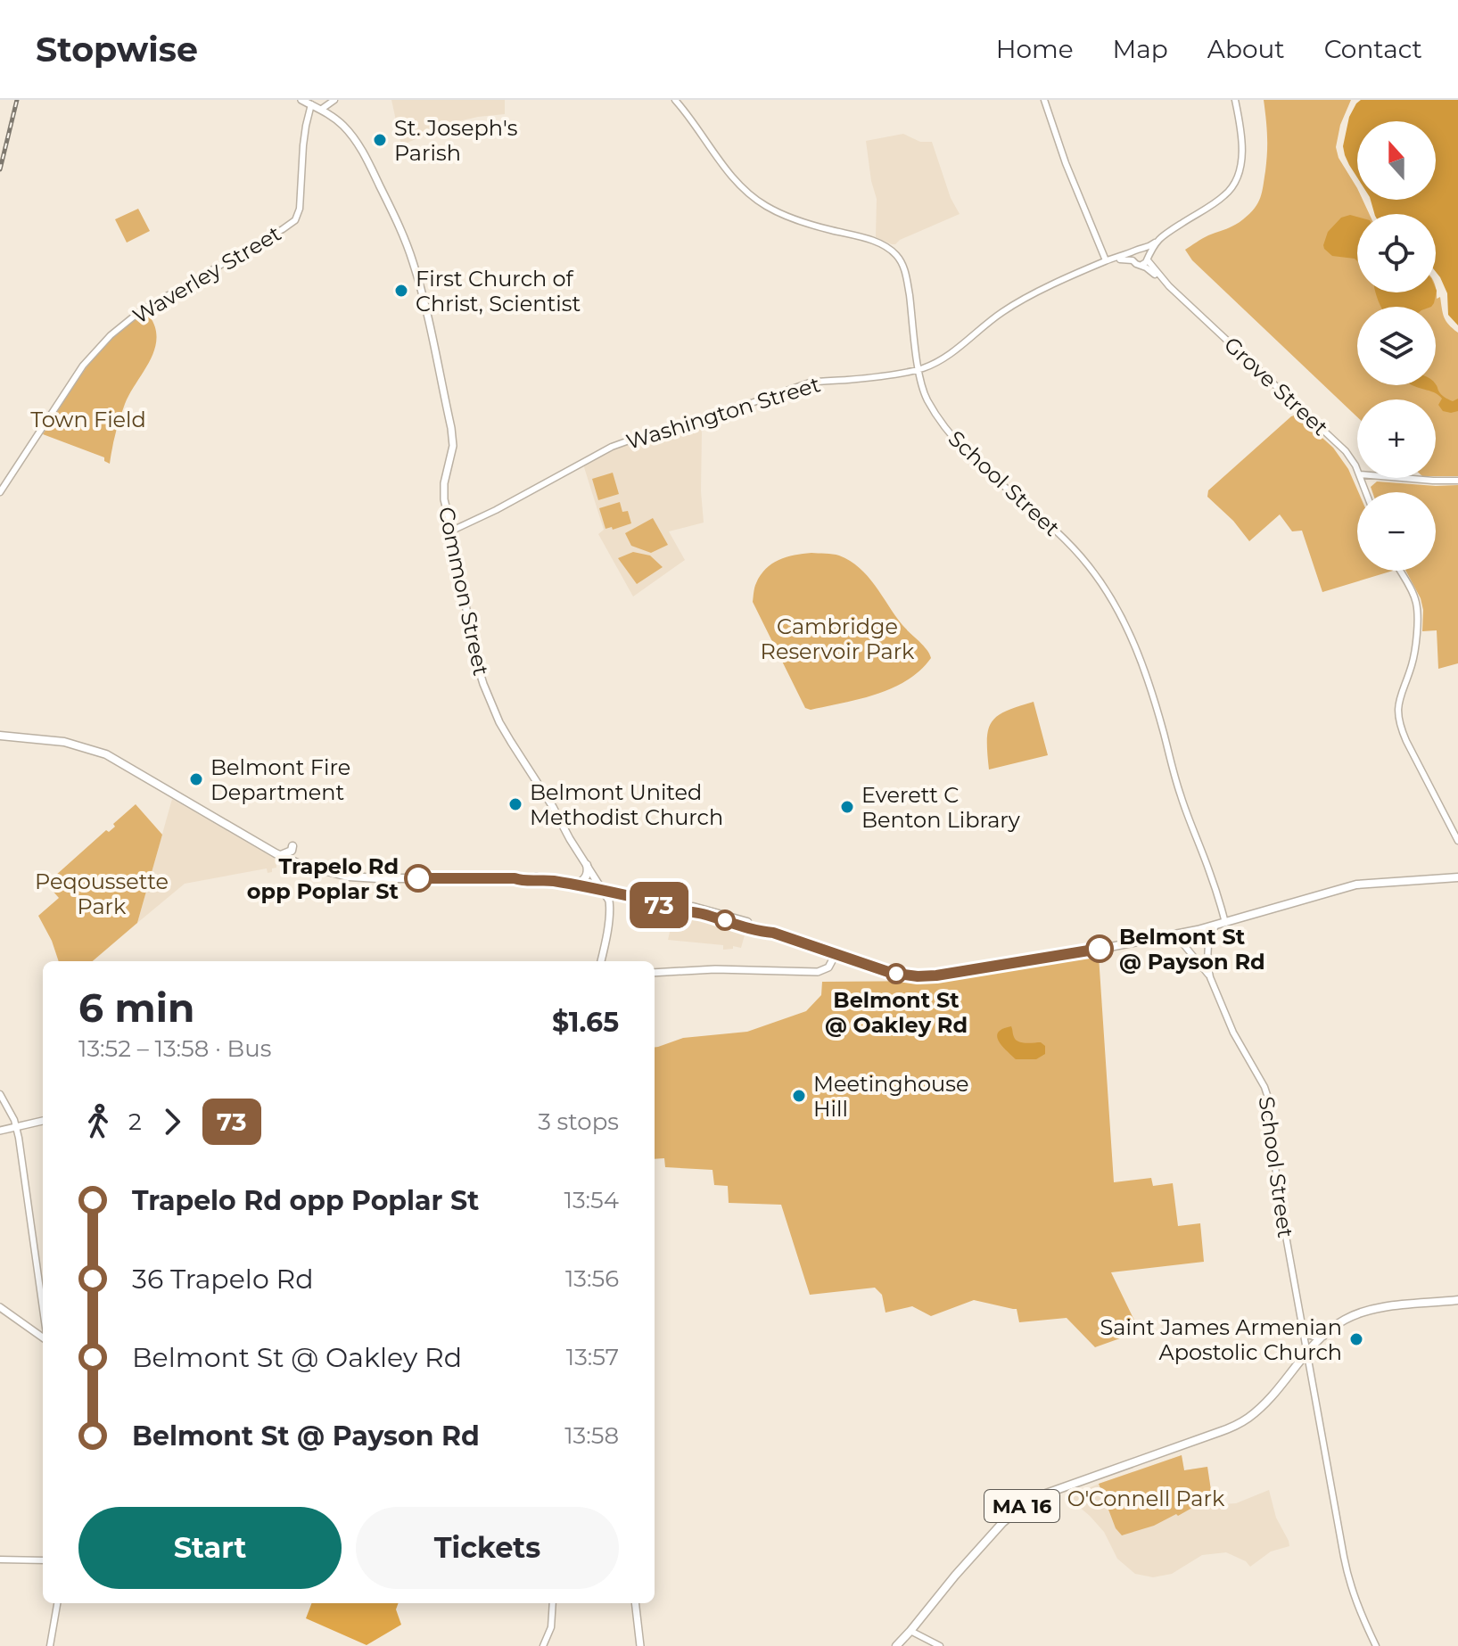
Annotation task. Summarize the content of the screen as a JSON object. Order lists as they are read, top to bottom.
{
  "streets": {
    "main road": ["Common Street", "MA 16"],
    "street": [
      "Waverley Street",
      "Grove Street",
      "Washington Street",
      "School Street"
    ]
  },
  "crossings": [
    ["Waverley Street", "Common Street"],
    ["Grove Street", "Washington Street"],
    ["Washington Street", "School Street"],
    ["Washington Street", "Common Street"],
    ["School Street", "MA 16"]
  ],
  "parks": [
    "Town Field",
    "Cambridge Reservoir Park",
    "Peqoussette Park",
    "O'Connell Park"
  ],
  "places": [
    "St. Joseph's Parish",
    "First Church of Christ, Scientist",
    "Belmont Fire Department",
    "Belmont United Methodist Church",
    "Everett C Benton Library",
    "Trapelo Rd opp Poplar St",
    "Belmont St @ Payson Rd",
    "Belmont St @ Oakley Rd",
    "Meetinghouse Hill",
    "Saint James Armenian Apostolic Church"
  ],
  "lines": ["bus line 73"],
  "north": "top",
  "page": {
    "header": "Stopwise",
    "nav": [
      "Home",
      "Map",
      "About",
      "Contact"
    ],
    "on_map": "73",
    "map_buttons": ["+", "−"],
    "heading": ["6 min", "13:52 – 13:58 · Bus", "$1.65"],
    "legs": ["2", "73", "3 stops"],
    "list": [
      {
        "name": "Trapelo Rd opp Poplar St",
        "value": "13:54"
      },
      {
        "name": "36 Trapelo Rd",
        "value": "13:56"
      },
      {
        "name": "Belmont St @ Oakley Rd",
        "value": "13:57"
      },
      {
        "name": "Belmont St @ Payson Rd",
        "value": "13:58"
      }
    ],
    "buttons": ["Start", "Tickets"]
  }
}
